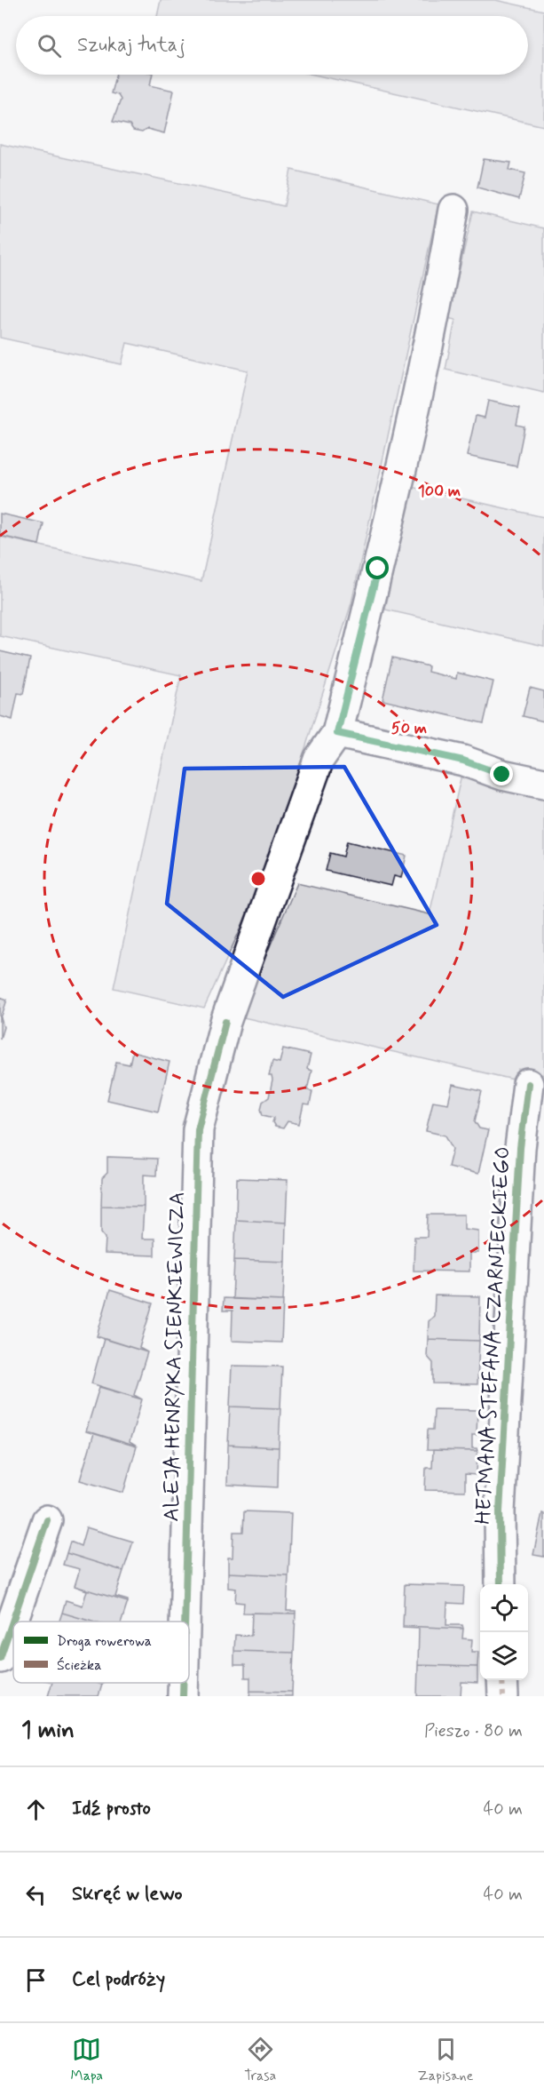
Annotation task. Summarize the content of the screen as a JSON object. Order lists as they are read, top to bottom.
{
  "streets": {
    "street": ["HETMANA STEFANA CZARNIECKIEGO", "ALEJA HENRYKA SIENKIEWICZA"]
  },
  "legend": ["Droga rowerowa", "Ścieżka"],
  "page": {
    "search": "Szukaj tutaj",
    "heading": ["1 min", "Pieszo · 80 m"],
    "list": [
      ["Idź prosto", "40 m"],
      ["Skręć w lewo", "40 m"],
      "Cel podróży"
    ],
    "nav": ["Mapa", "Trasa", "Zapisane"]
  },
  "rings": ["100 m", "50 m"]
}
